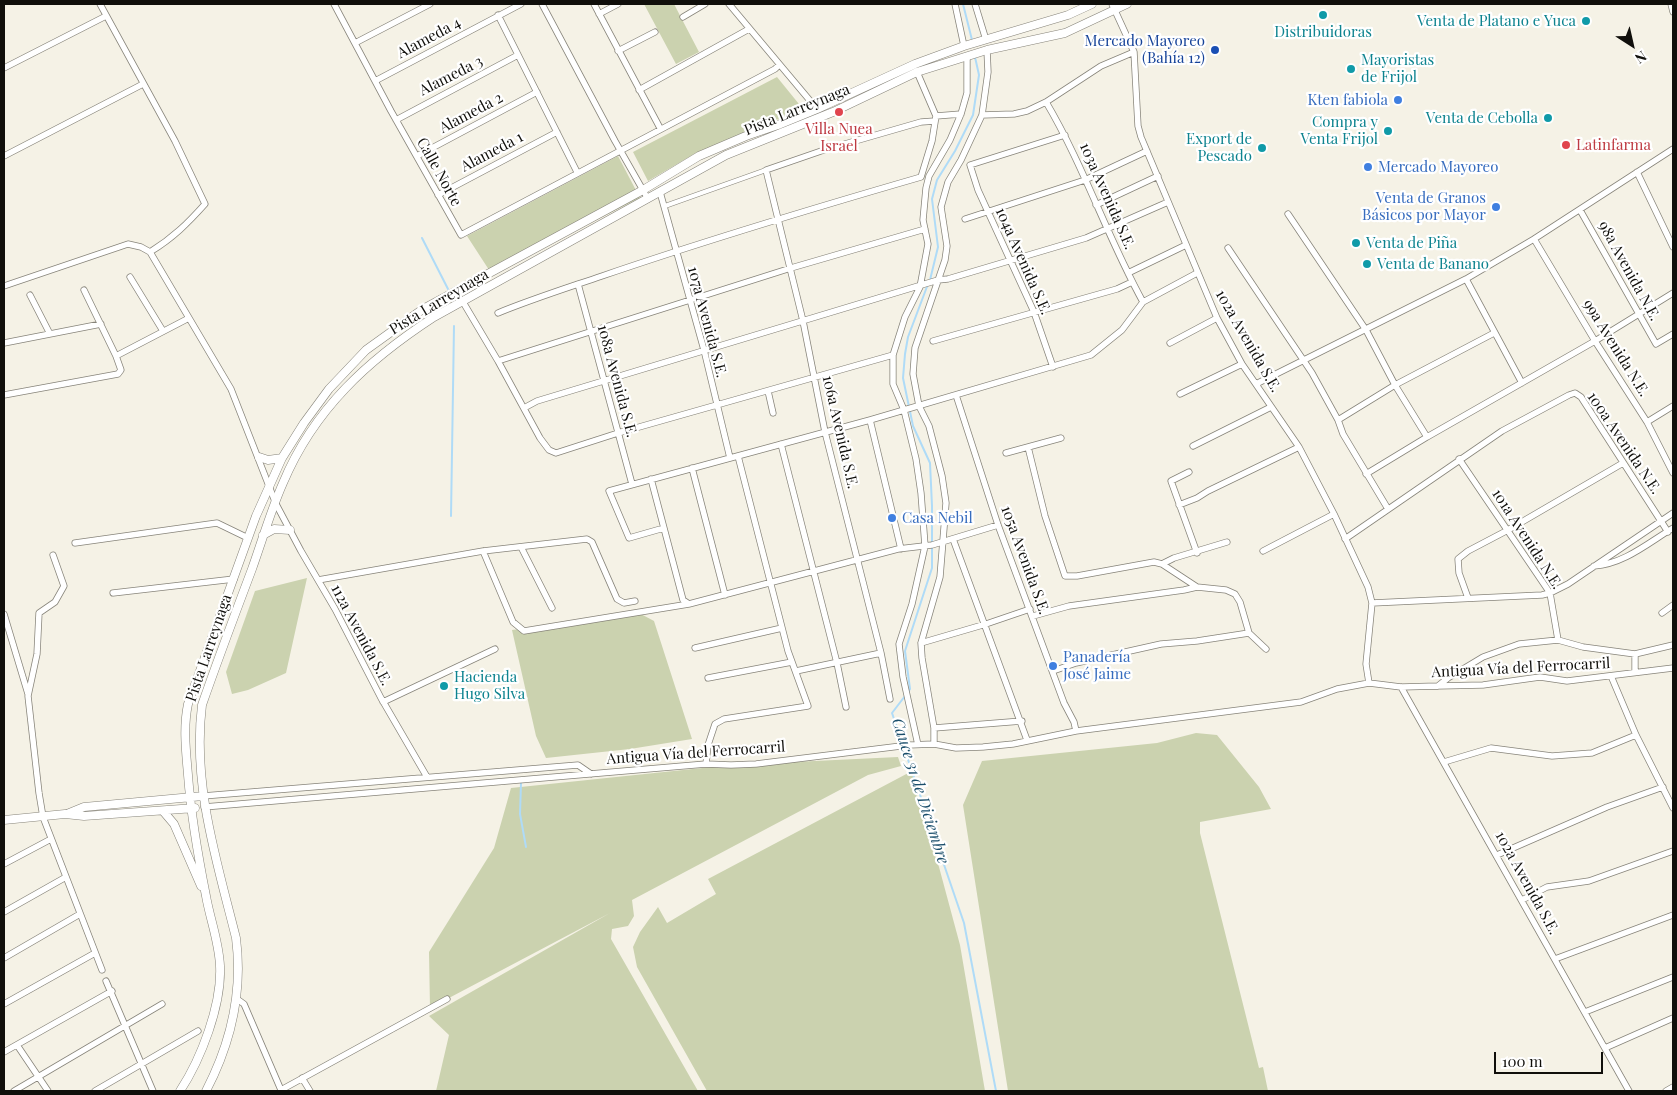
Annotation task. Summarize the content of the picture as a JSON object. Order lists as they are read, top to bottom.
{
  "streets": {
    "main road": ["Pista Larreynaga"],
    "street": [
      "Alameda 4",
      "Alameda 3",
      "Alameda 2",
      "Alameda 1",
      "Calle Norte",
      "103a Avenida S.E.",
      "104a Avenida S.E.",
      "98a Avenida N.E.",
      "107a Avenida S.E.",
      "102a Avenida S.E.",
      "99a Avenida N.E.",
      "108a Avenida S.E.",
      "106a Avenida S.E.",
      "100a Avenida N.E.",
      "101a Avenida N.E.",
      "105a Avenida S.E.",
      "112a Avenida S.E.",
      "Antigua Vía del Ferrocarril"
    ]
  },
  "crossings": [
    ["Alameda 4", "Calle Norte"],
    ["Alameda 3", "Calle Norte"],
    ["Pista Larreynaga", "107a Avenida S.E."],
    ["Pista Larreynaga", "102a Avenida S.E."],
    ["Pista Larreynaga", "112a Avenida S.E."],
    ["Pista Larreynaga", "Antigua Vía del Ferrocarril"],
    ["Alameda 2", "Calle Norte"],
    ["Alameda 1", "Calle Norte"],
    ["103a Avenida S.E.", "104a Avenida S.E."],
    ["102a Avenida S.E.", "Antigua Vía del Ferrocarril"],
    ["100a Avenida N.E.", "101a Avenida N.E."],
    ["105a Avenida S.E.", "Antigua Vía del Ferrocarril"]
  ],
  "water": ["Cauce 31 de Diciembre"],
  "places": [
    "Distribuidoras",
    "Venta de Platano e Yuca",
    "Mercado Mayoreo (Bahía 12)",
    "Mayoristas de Frijol",
    "Kten fabiola",
    "Villa Nuea Israel",
    "Venta de Cebolla",
    "Compra y Venta Frijol",
    "Latinfarma",
    "Export de Pescado",
    "Mercado Mayoreo",
    "Venta de Granos Básicos por Mayor",
    "Venta de Piña",
    "Venta de Banano",
    "Casa Nebil",
    "Panadería José Jaime",
    "Hacienda Hugo Silva"
  ],
  "scale_bar": "100 m",
  "north": "bottom right"
}
